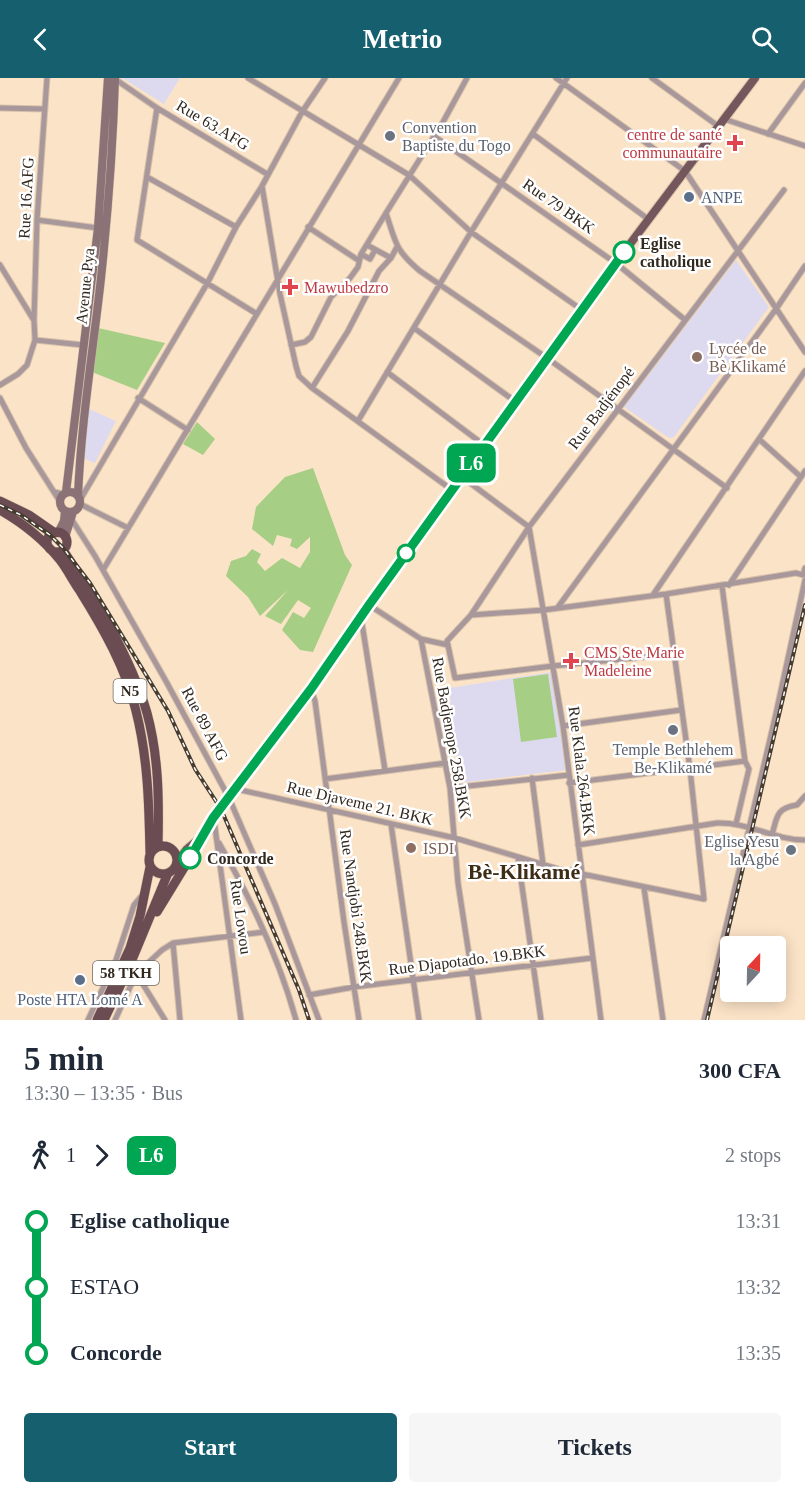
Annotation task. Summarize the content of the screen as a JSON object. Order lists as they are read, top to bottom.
{
  "streets": {
    "highway": ["N5", "58 TKH"],
    "main road": ["Avenue Pya"],
    "street": [
      "Rue 63.AFG",
      "Rue 16.AFG",
      "Rue 79 BKK",
      "Rue Badjénopé",
      "Rue 89 AFG",
      "Rue Badjenope 258.BKK",
      "Rue Klala.264.BKK",
      "Rue Djaveme 21. BKK",
      "Rue Nandjobi 248.BKK",
      "Rue Lowou",
      "Rue Djapotado. 19.BKK"
    ]
  },
  "crossings": [
    ["Rue 63.AFG", "Avenue Pya"],
    ["Rue 79 BKK", "Rue Badjénopé"],
    ["Rue Badjénopé", "Rue Klala.264.BKK"],
    ["Rue 89 AFG", "Rue Djapotado. 19.BKK"],
    ["Rue Badjenope 258.BKK", "Rue Djaveme 21. BKK"],
    ["Rue Badjenope 258.BKK", "Rue Djapotado. 19.BKK"],
    ["Rue Klala.264.BKK", "Rue Djaveme 21. BKK"],
    ["Rue Klala.264.BKK", "Rue Djapotado. 19.BKK"],
    ["Rue Djaveme 21. BKK", "Rue Nandjobi 248.BKK"],
    ["Rue Nandjobi 248.BKK", "Rue Djapotado. 19.BKK"]
  ],
  "districts": ["Bè-Klikamé"],
  "places": {
    "other": [
      "Convention Baptiste du Togo",
      "ANPE",
      "Eglise catholique",
      "Lycée de Bè Klikamé",
      "Temple Bethlehem Be-Klikamé",
      "ISDI",
      "Eglise Yesu la Agbé",
      "Concorde",
      "Poste HTA Lomé A"
    ],
    "health": ["centre de santé communautaire", "Mawubedzro", "CMS Ste Marie Madeleine"]
  },
  "lines": ["bus line L6"],
  "north": "top",
  "page": {
    "header": "Metrio",
    "on_map": "L6",
    "heading": ["5 min", "13:30 – 13:35 · Bus", "300 CFA"],
    "legs": ["1", "L6", "2 stops"],
    "list": [
      {
        "name": "Eglise catholique",
        "value": "13:31"
      },
      {
        "name": "ESTAO",
        "value": "13:32"
      },
      {
        "name": "Concorde",
        "value": "13:35"
      }
    ],
    "buttons": ["Start", "Tickets"]
  }
}
